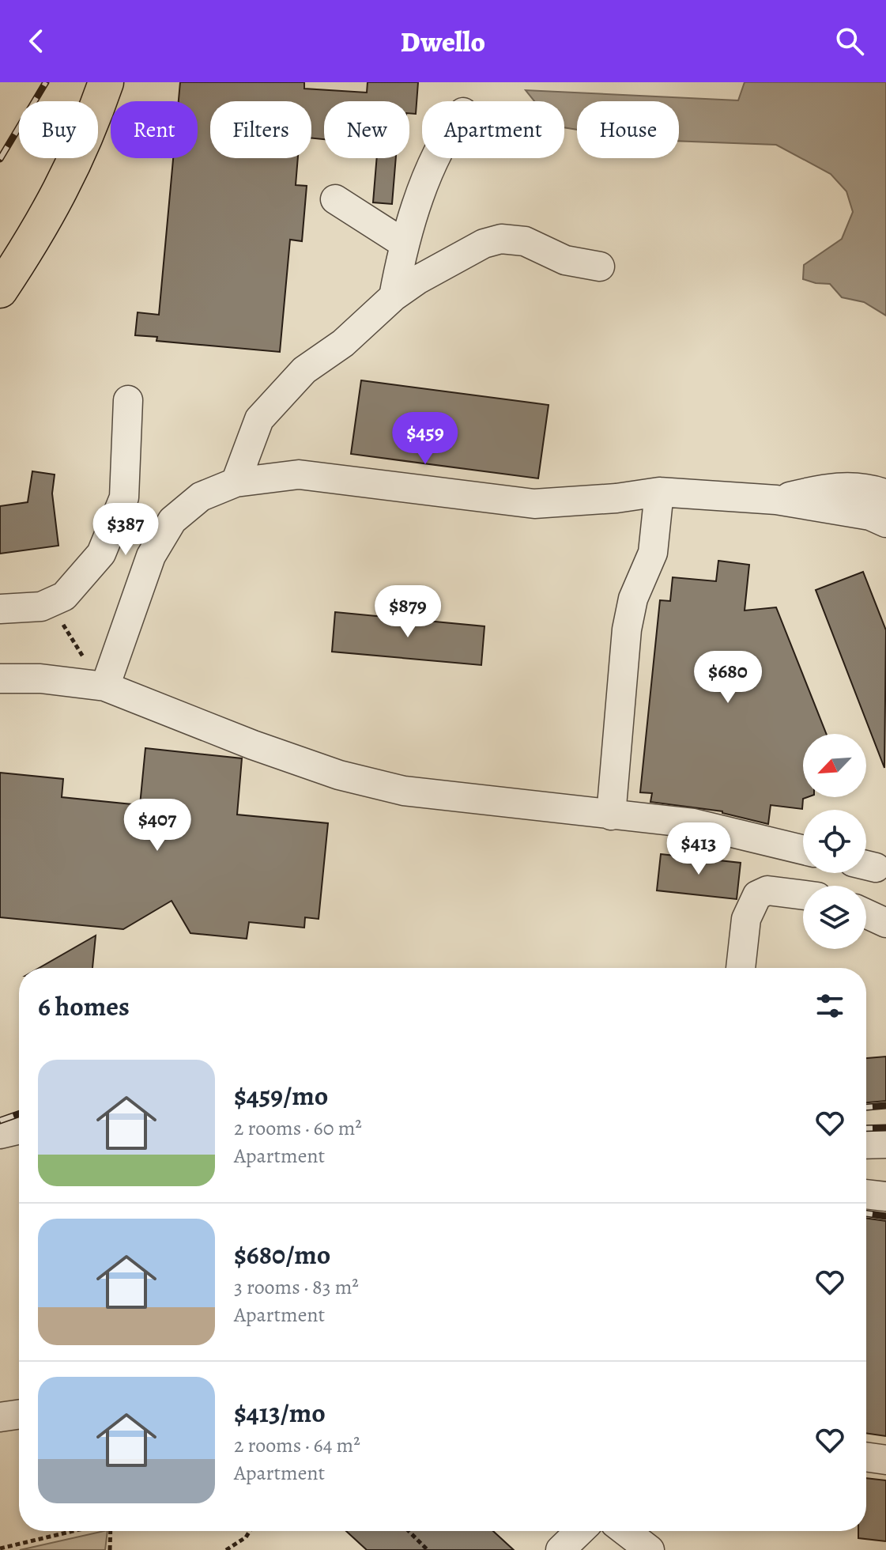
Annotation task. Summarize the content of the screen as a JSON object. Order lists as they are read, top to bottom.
{
  "north": "bottom left",
  "page": {
    "header": "Dwello",
    "chip": [
      "Buy",
      "Rent",
      "Filters",
      "New",
      "Apartment",
      "House"
    ],
    "price": [
      "$459",
      "$387",
      "$879",
      "$680",
      "$407",
      "$413"
    ],
    "heading": "6 homes",
    "list": [
      {
        "name": "$459/mo",
        "note": "2 rooms · 60 m² · Apartment"
      },
      {
        "name": "$680/mo",
        "note": "3 rooms · 83 m² · Apartment"
      },
      {
        "name": "$413/mo",
        "note": "2 rooms · 64 m² · Apartment"
      }
    ]
  }
}
